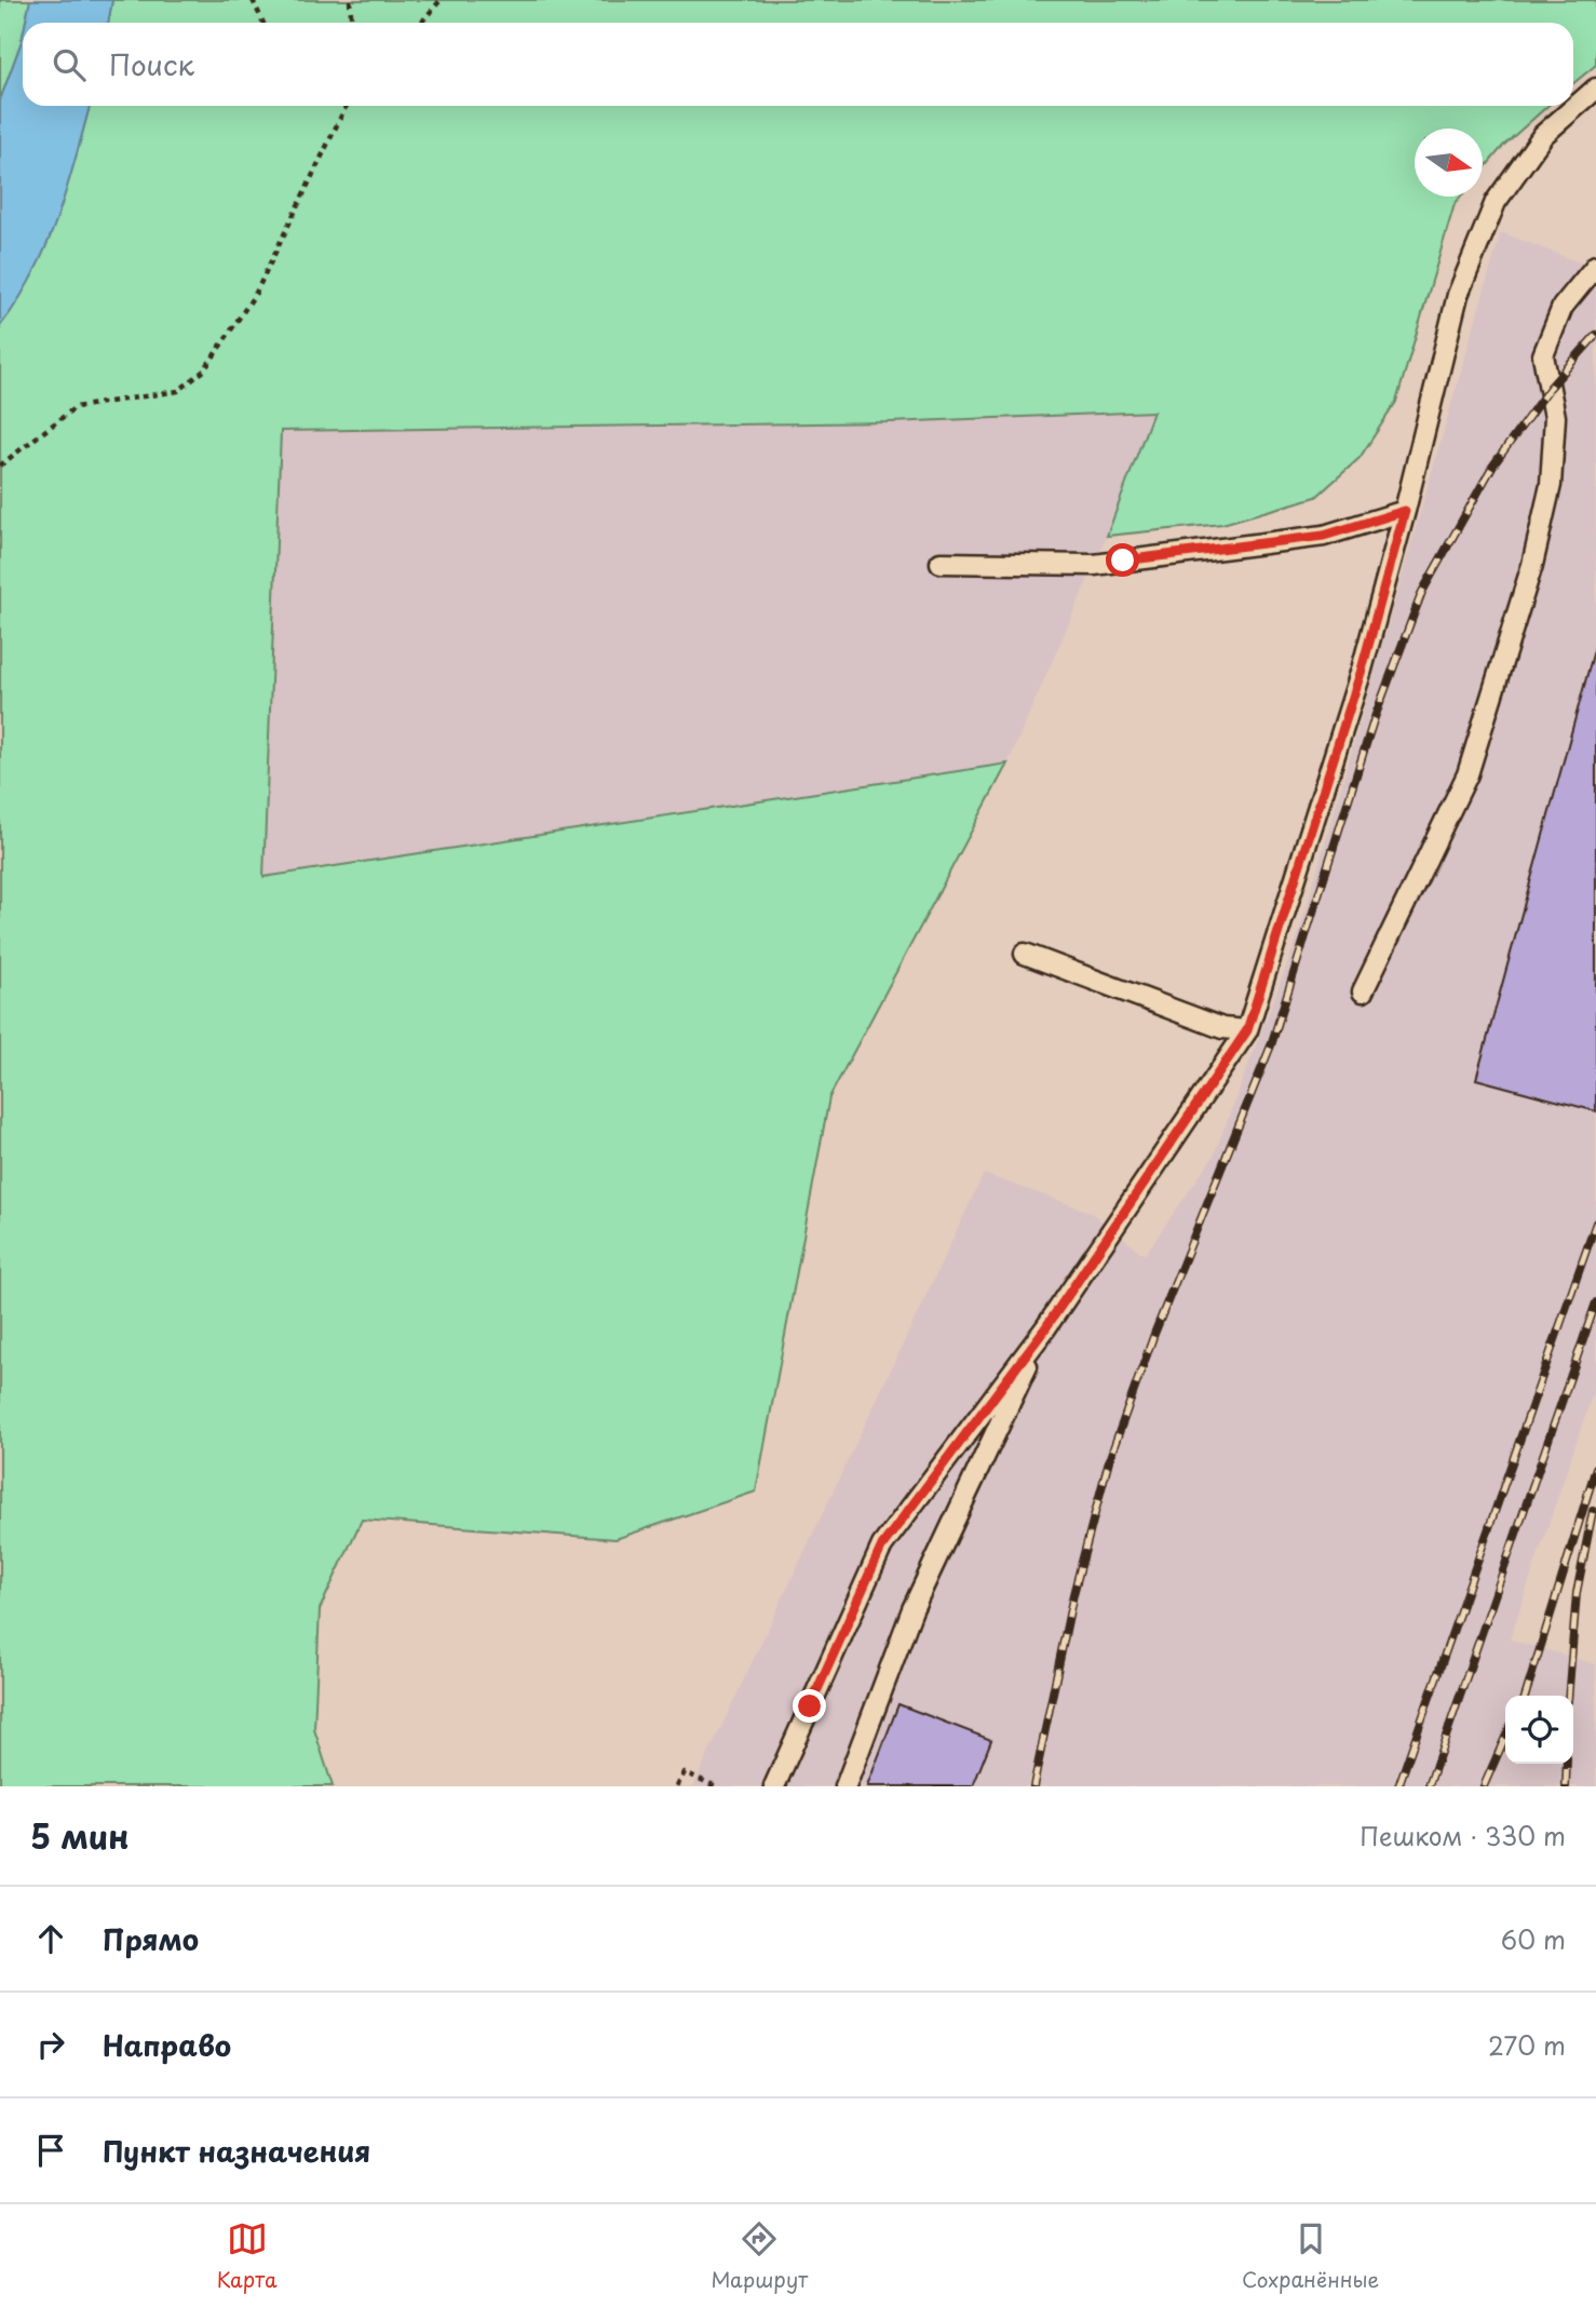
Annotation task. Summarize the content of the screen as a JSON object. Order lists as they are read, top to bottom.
{
  "north": "right",
  "page": {
    "search": "Поиск",
    "heading": ["5 мин", "Пешком · 330 m"],
    "list": [
      ["Прямо", "60 m"],
      ["Направо", "270 m"],
      "Пункт назначения"
    ],
    "nav": ["Карта", "Маршрут", "Сохранённые"]
  }
}
